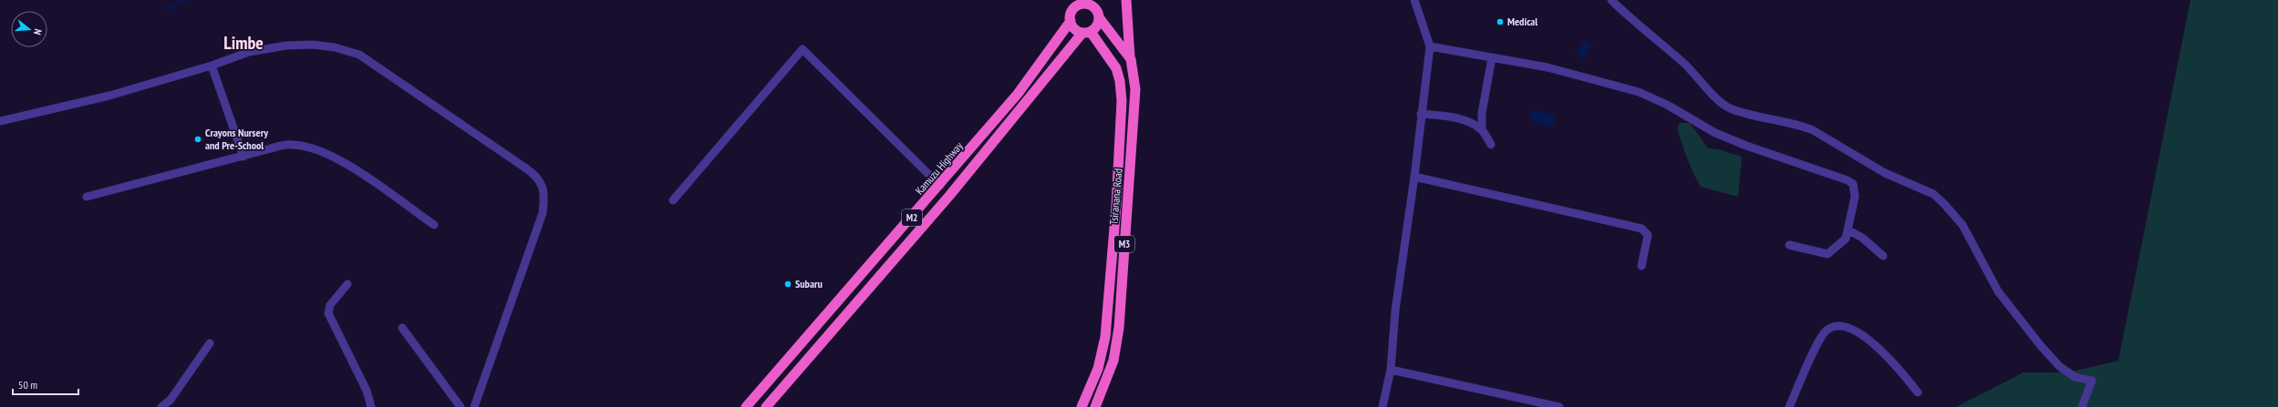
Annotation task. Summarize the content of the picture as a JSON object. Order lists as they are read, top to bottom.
{
  "streets": {
    "highway": [
      "Kamuzu Highway",
      "Tsiranana Road",
      "M2",
      "M3"
    ]
  },
  "crossings": [
    ["Kamuzu Highway", "Tsiranana Road"],
    ["Kamuzu Highway", "M2"],
    ["Tsiranana Road", "M2"]
  ],
  "districts": ["Limbe"],
  "places": ["Medical", "Crayons Nursery and Pre-School", "Subaru"],
  "scale_bar": "50 m",
  "north": "right"
}
